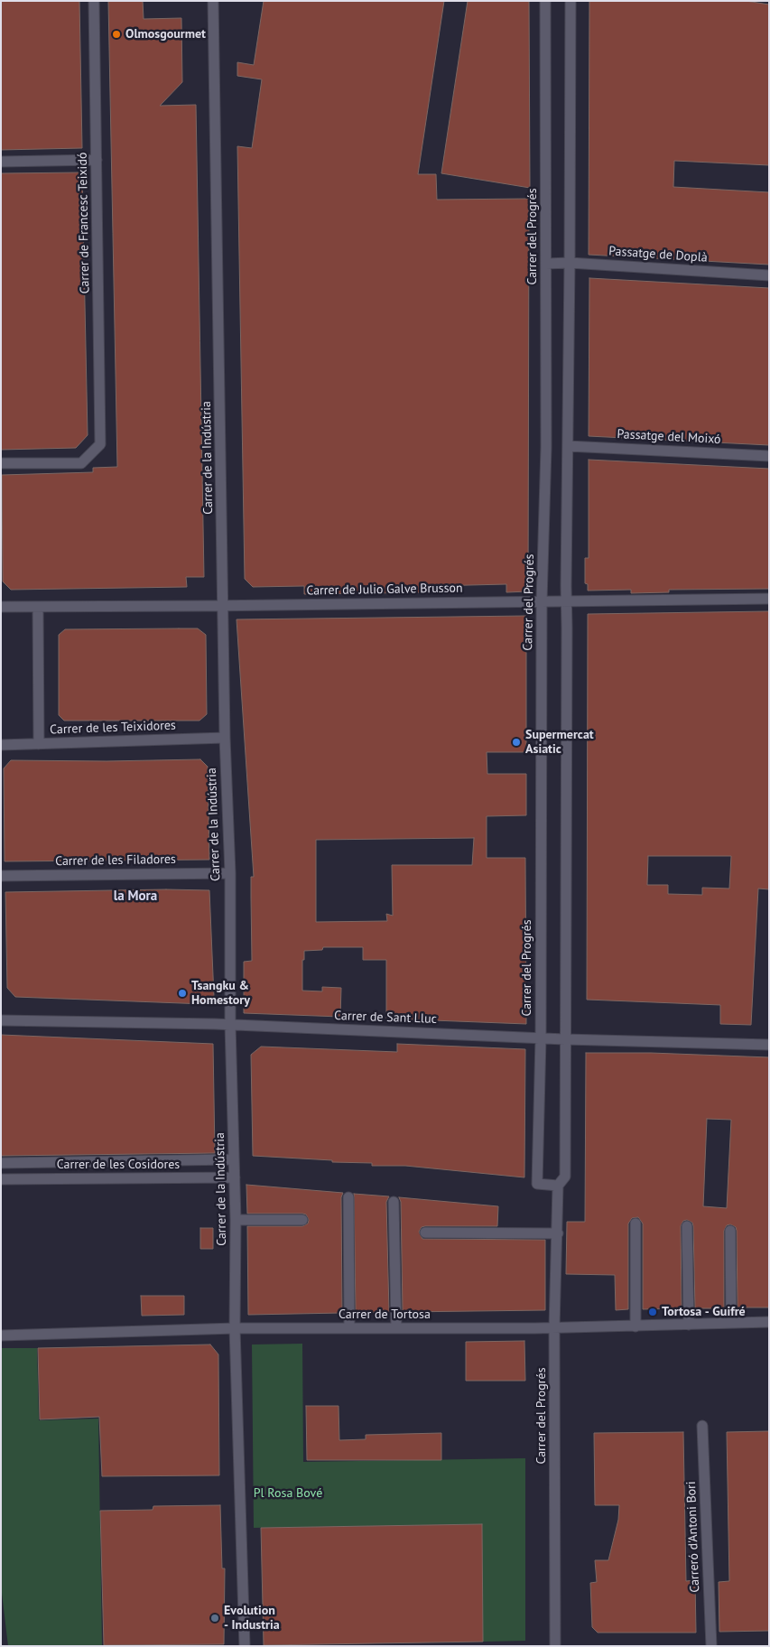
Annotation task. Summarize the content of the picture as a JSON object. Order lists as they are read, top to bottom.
{
  "streets": {
    "street": [
      "Carrer de Francesc Teixidó",
      "Carrer del Progrés",
      "Passatge de Doplà",
      "Passatge del Moixó",
      "Carrer de la Indústria",
      "Carrer de Julio Galve Brusson",
      "Carrer de les Teixidores",
      "Carrer de les Filadores",
      "Carrer de Sant Lluc",
      "Carrer de les Cosidores",
      "Carrer de Tortosa",
      "Carreró d'Antoni Bori"
    ]
  },
  "crossings": [
    ["Carrer del Progrés", "Passatge de Doplà"],
    ["Carrer del Progrés", "Passatge del Moixó"],
    ["Carrer del Progrés", "Carrer de Julio Galve Brusson"],
    ["Carrer del Progrés", "Carrer de Sant Lluc"],
    ["Carrer del Progrés", "Carrer de Tortosa"],
    ["Carrer de la Indústria", "Carrer de Julio Galve Brusson"],
    ["Carrer de la Indústria", "Carrer de les Teixidores"],
    ["Carrer de la Indústria", "Carrer de les Filadores"],
    ["Carrer de la Indústria", "Carrer de Sant Lluc"],
    ["Carrer de la Indústria", "Carrer de les Cosidores"],
    ["Carrer de la Indústria", "Carrer de Tortosa"]
  ],
  "districts": ["la Mora"],
  "parks": ["Pl Rosa Bové"],
  "places": [
    "Olmosgourmet",
    "Supermercat Asiatic",
    "Tsangku & Homestory",
    "Tortosa - Guifré",
    "Evolution - Industria"
  ]
}
